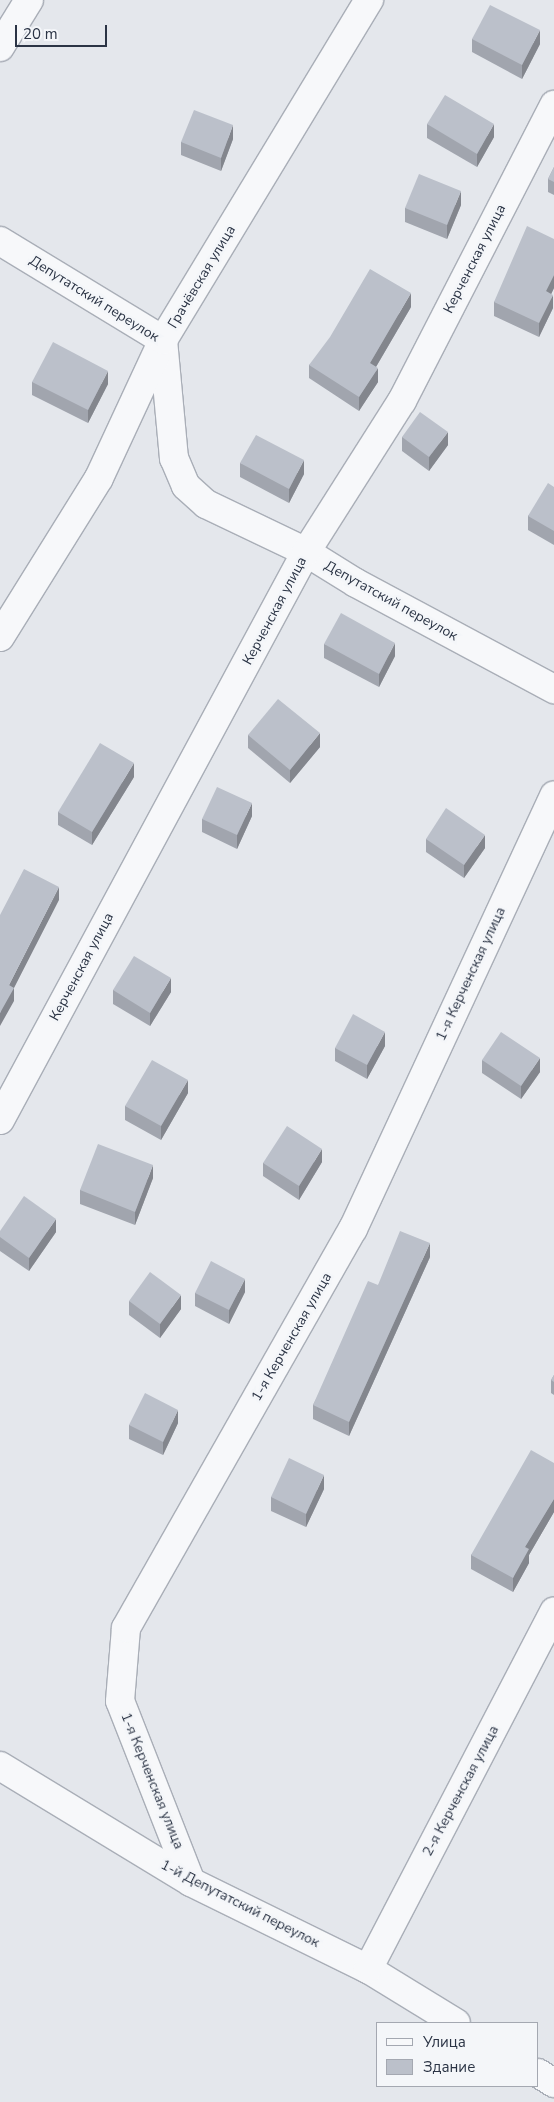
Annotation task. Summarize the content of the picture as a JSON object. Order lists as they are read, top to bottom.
{
  "streets": {
    "street": [
      "Керченская улица",
      "Грачёвская улица",
      "Депутатский переулок",
      "1-я Керченская улица",
      "2-я Керченская улица",
      "1-й Депутатский переулок"
    ]
  },
  "crossings": [
    ["Керченская улица", "Депутатский переулок"],
    ["Грачёвская улица", "Депутатский переулок"],
    ["1-я Керченская улица", "1-й Депутатский переулок"],
    ["2-я Керченская улица", "1-й Депутатский переулок"]
  ],
  "legend": ["Улица", "Здание"],
  "scale_bar": "20 m"
}
